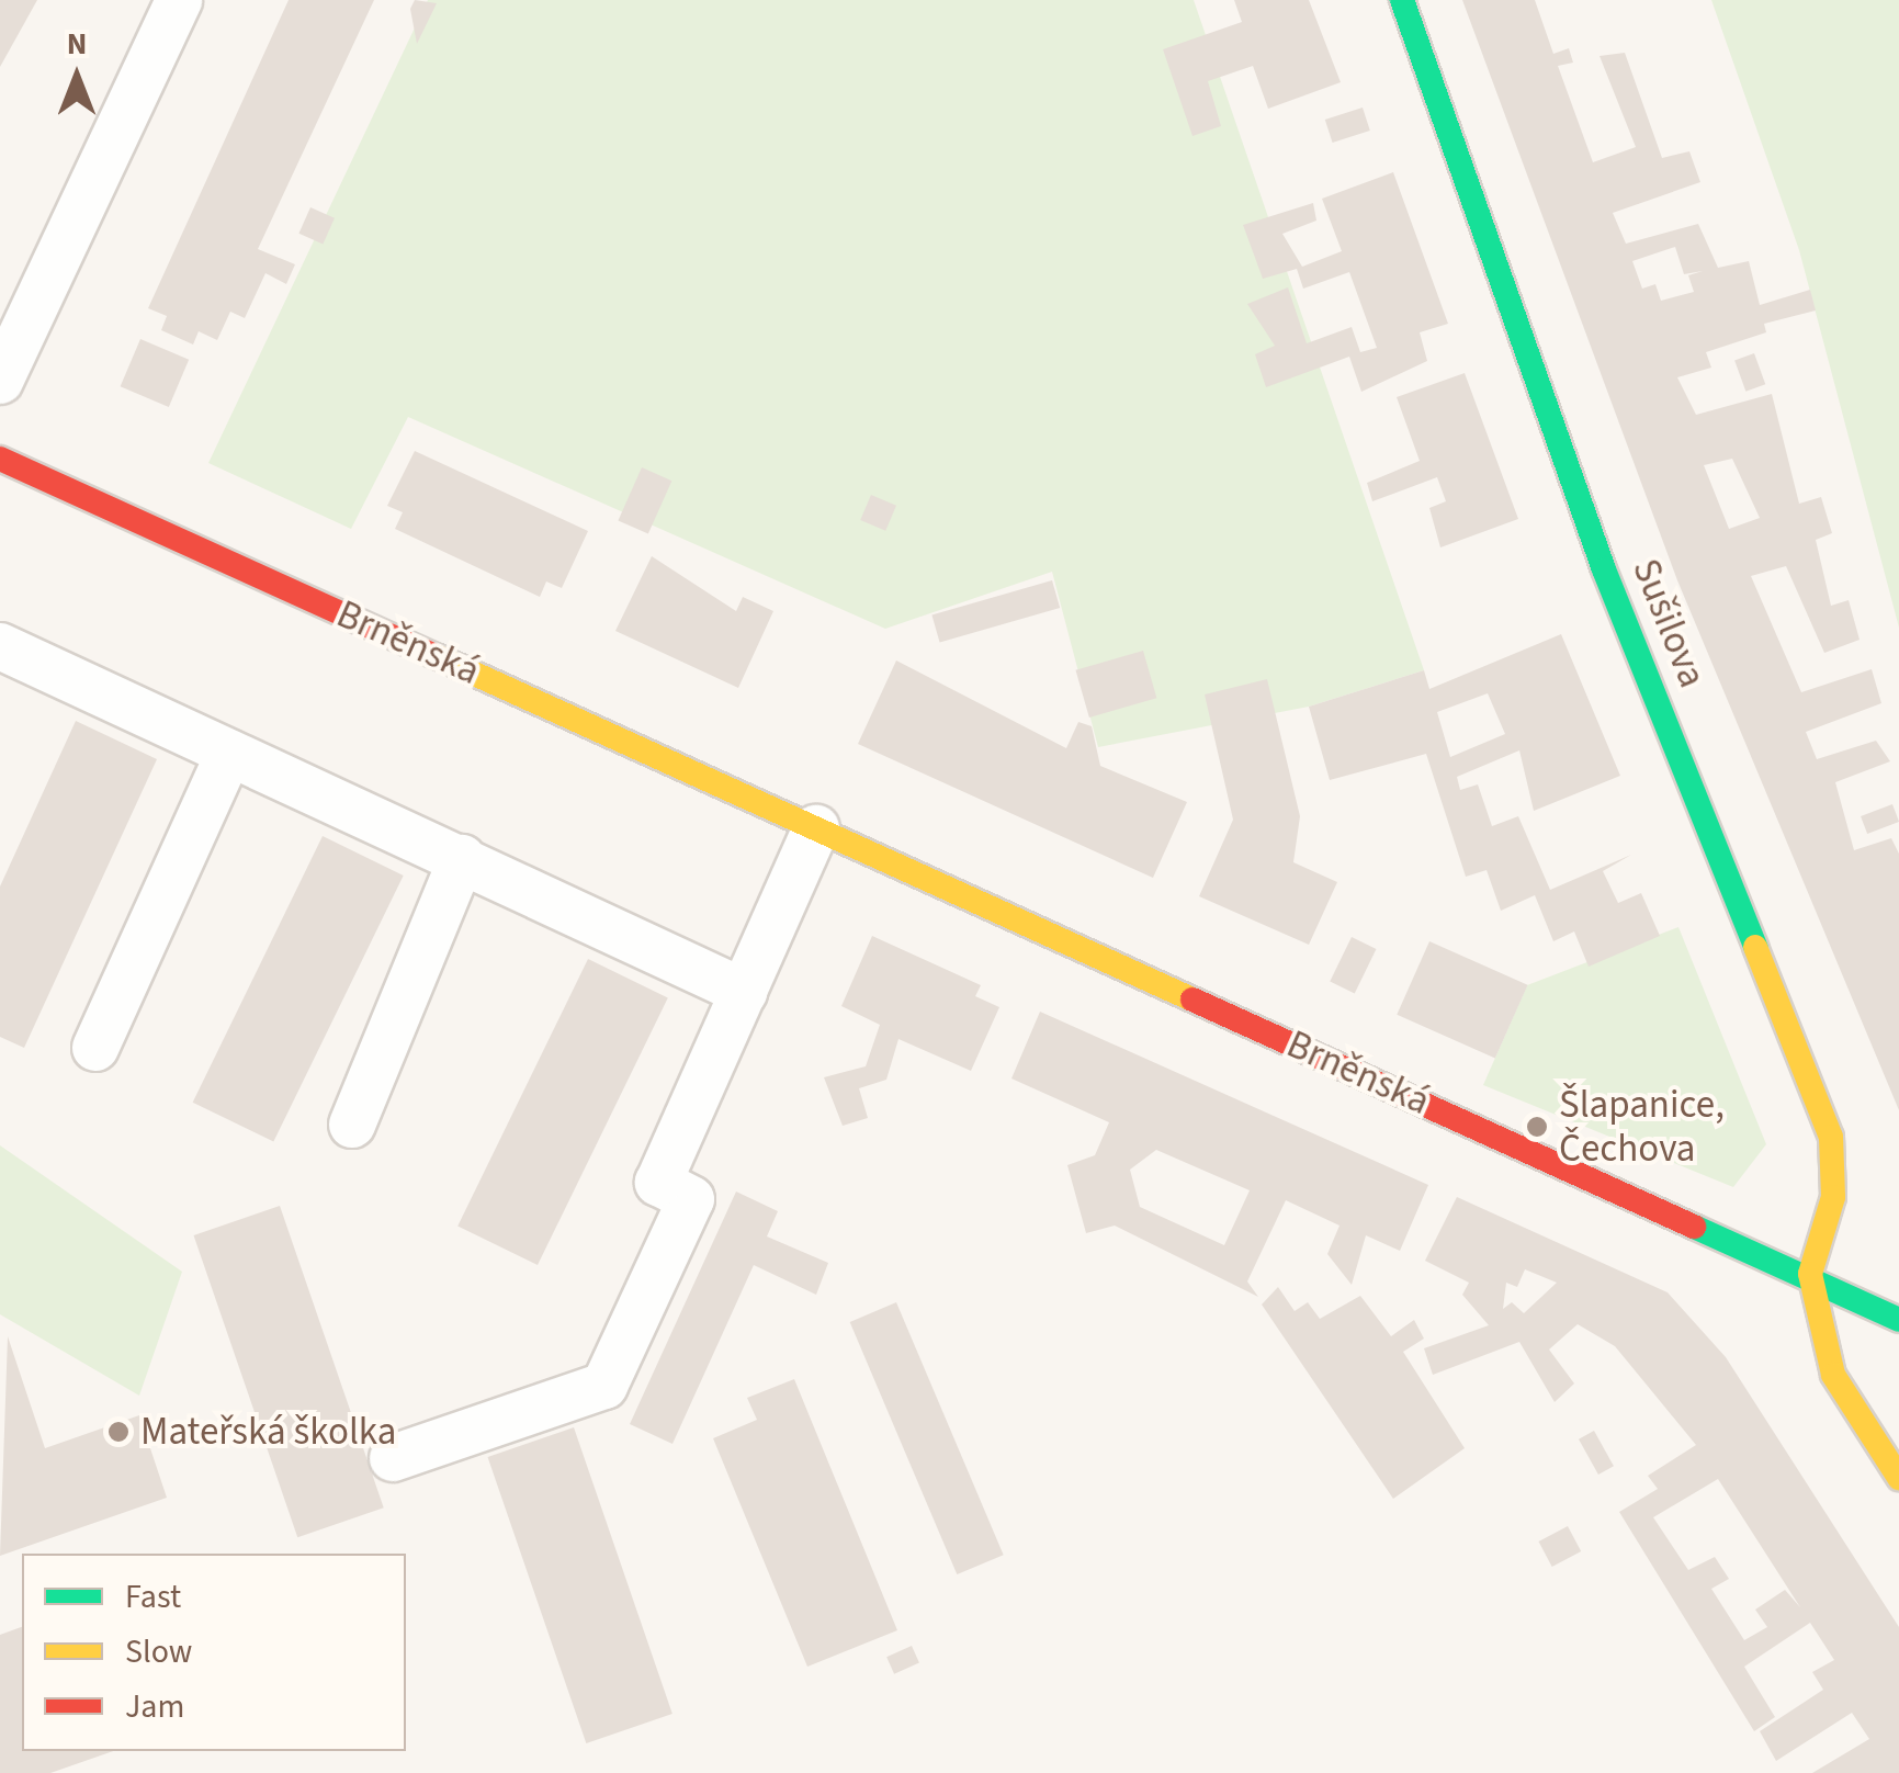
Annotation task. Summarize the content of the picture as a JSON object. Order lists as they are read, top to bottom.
{
  "streets": {
    "street": ["Sušilova", "Brněnská"]
  },
  "crossings": [
    ["Sušilova", "Brněnská"]
  ],
  "places": ["Šlapanice, Čechova", "Mateřská školka"],
  "legend": ["Fast", "Slow", "Jam"],
  "north": "top"
}
